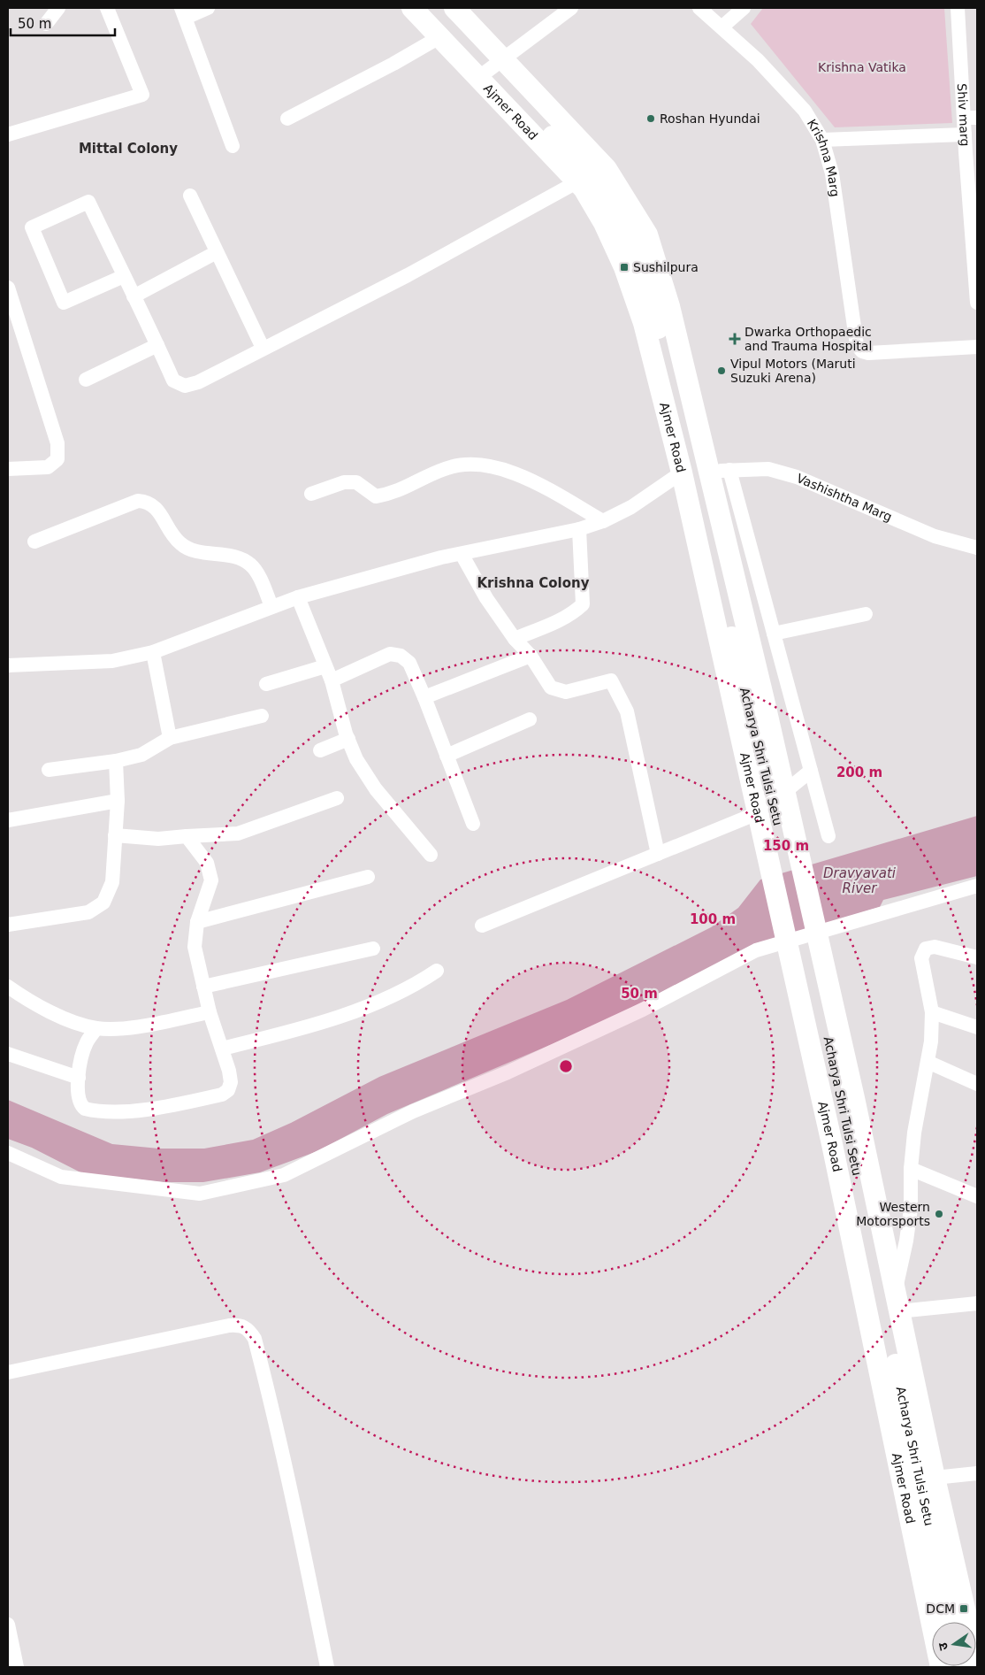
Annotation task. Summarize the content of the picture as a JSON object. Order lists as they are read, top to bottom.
{
  "streets": {
    "highway": ["Ajmer Road", "Acharya Shri Tulsi Setu"],
    "street": ["Shiv marg", "Krishna Marg", "Vashishtha Marg"]
  },
  "crossings": [
    ["Ajmer Road", "Vashishtha Marg"]
  ],
  "districts": ["Mittal Colony", "Krishna Colony"],
  "water": ["Dravyavati River"],
  "parks": ["Krishna Vatika"],
  "places": {
    "other": ["Roshan Hyundai", "Vipul Motors (Maruti Suzuki Arena)", "Western Motorsports"],
    "transit": ["Sushilpura", "DCM"],
    "health": ["Dwarka Orthopaedic and Trauma Hospital"]
  },
  "scale_bar": "50 m",
  "north": "left",
  "rings": [
    "200 m",
    "150 m",
    "100 m",
    "50 m"
  ]
}
